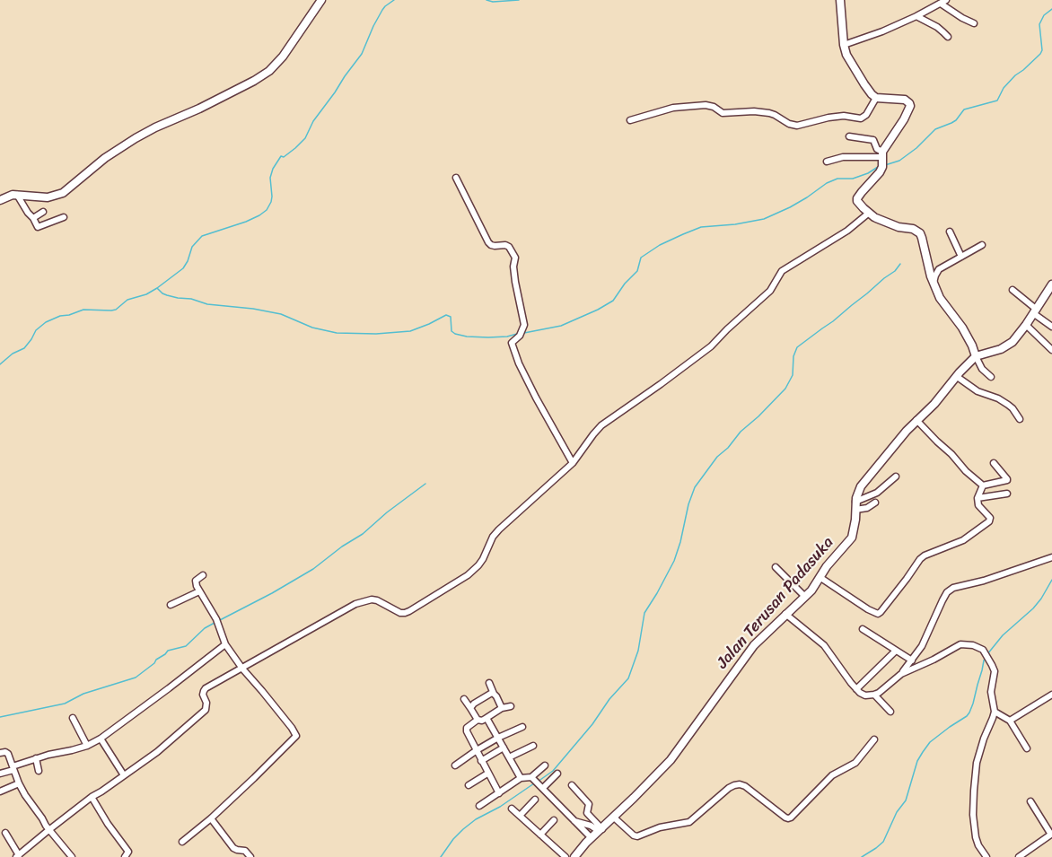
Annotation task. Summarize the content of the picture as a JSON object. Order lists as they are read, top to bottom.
{
  "streets": {
    "street": ["Jalan Terusan Padasuka"]
  }
}
